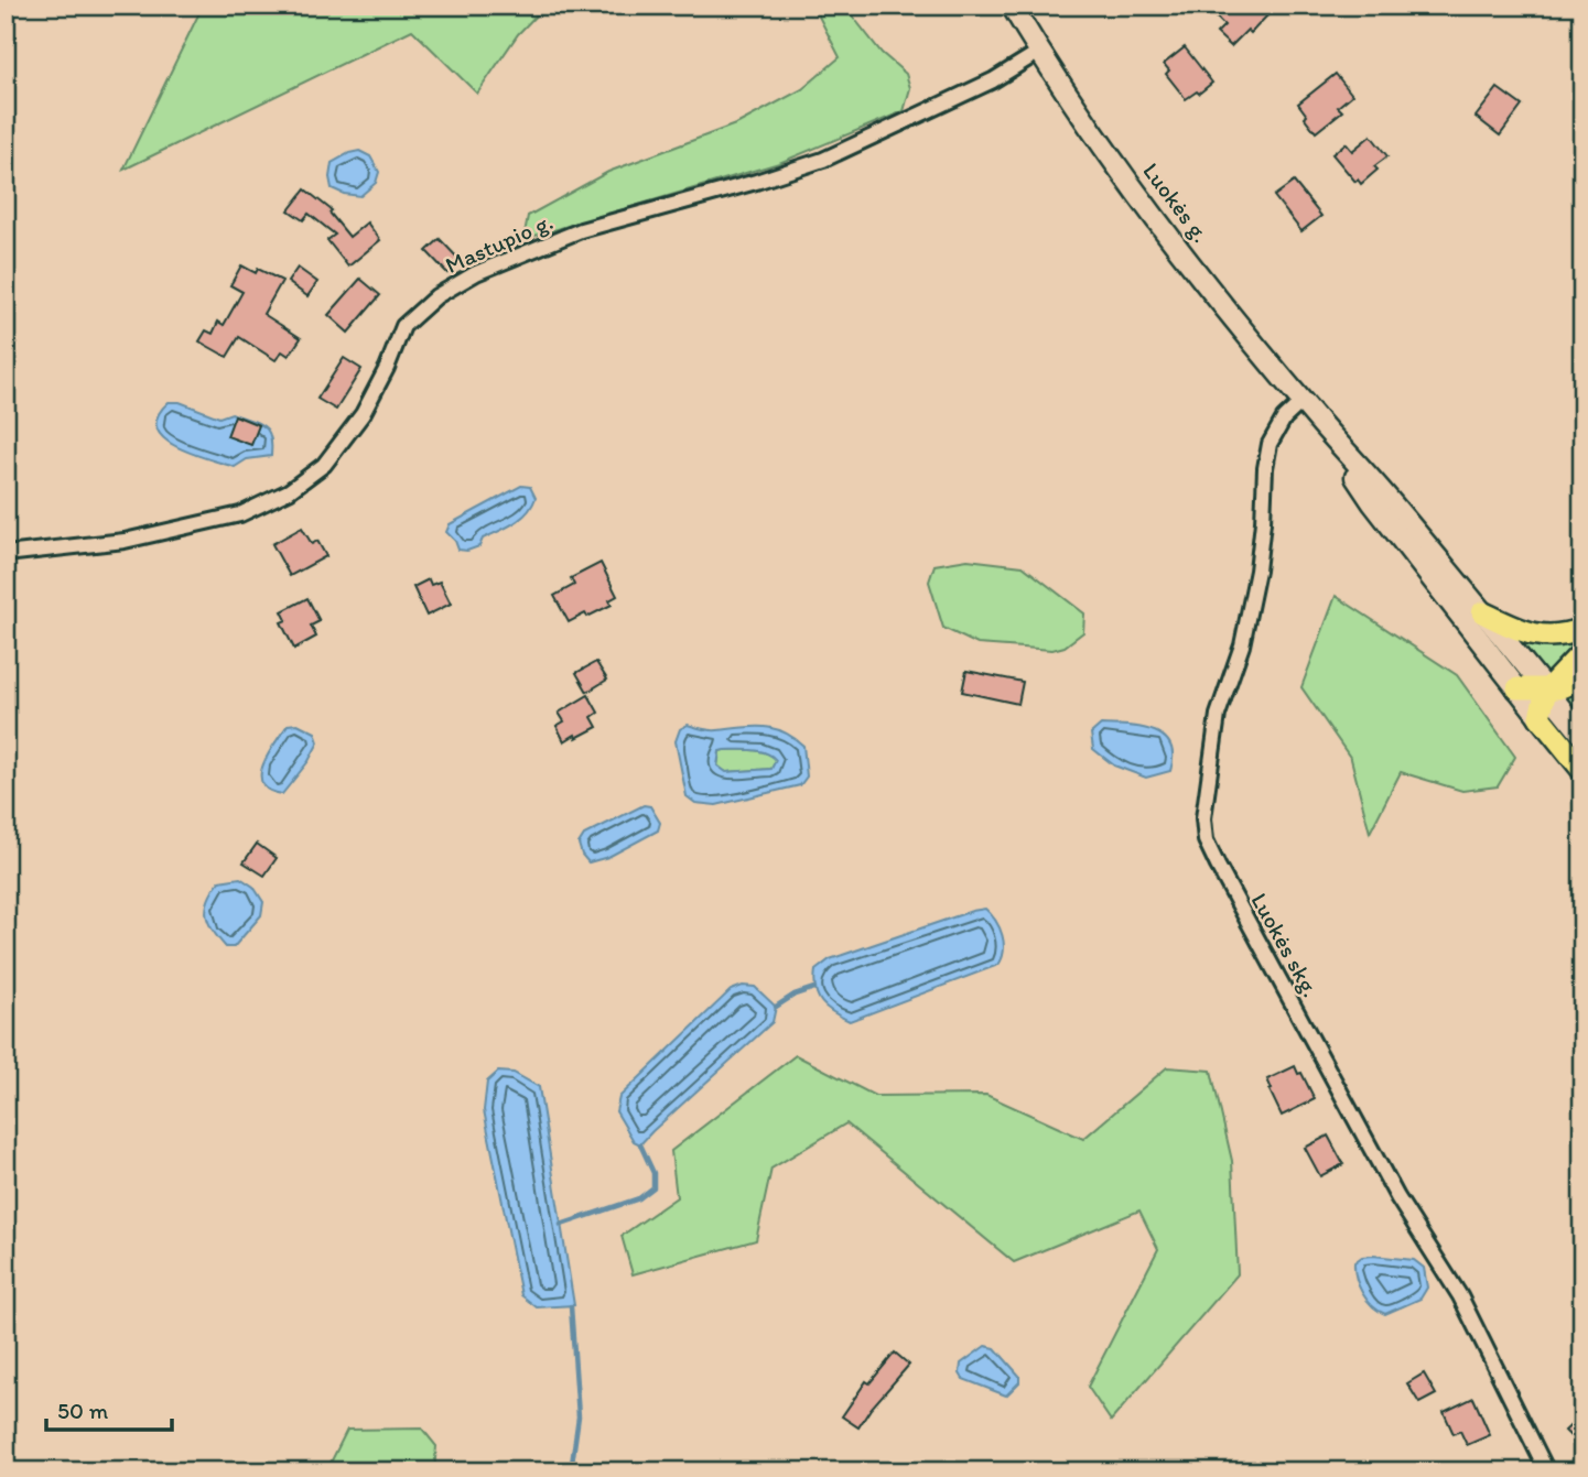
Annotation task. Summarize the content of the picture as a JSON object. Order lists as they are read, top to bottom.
{
  "streets": {
    "main road": ["Luokės g."],
    "street": ["Mastupio g.", "Luokės skg."]
  },
  "crossings": [
    ["Luokės g.", "Mastupio g."],
    ["Luokės g.", "Luokės skg."]
  ],
  "scale_bar": "50 m"
}
